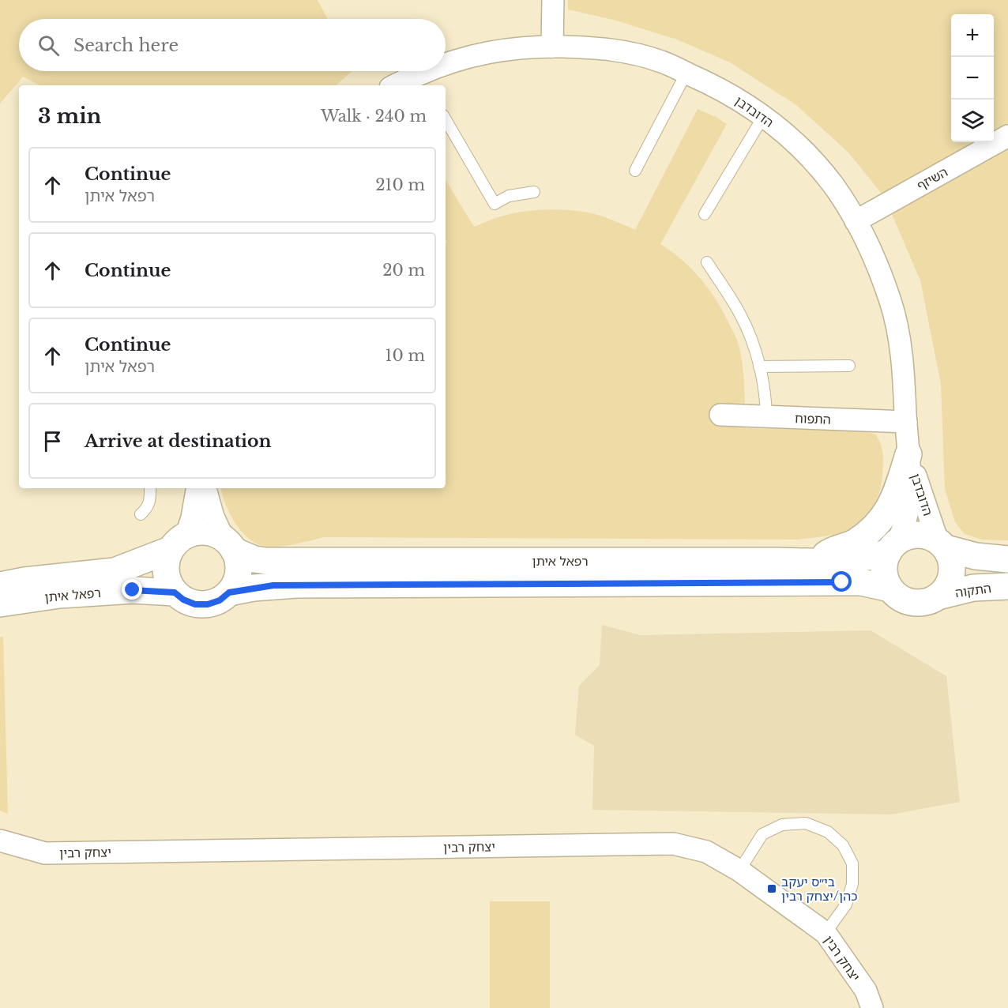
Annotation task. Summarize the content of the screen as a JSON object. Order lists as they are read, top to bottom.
{
  "streets": {
    "street": [
      "הדובדבן",
      "השיזף",
      "התפוח",
      "רפאל איתן",
      "התקוה",
      "יצחק רבין"
    ]
  },
  "crossings": [
    ["הדובדבן", "השיזף"],
    ["הדובדבן", "התפוח"],
    ["הדובדבן", "רפאל איתן"],
    ["הדובדבן", "התקוה"],
    ["רפאל איתן", "התקוה"]
  ],
  "places": {
    "transit": ["בי״ס יעקב כהן/יצחק רבין"]
  },
  "page": {
    "map_buttons": ["+", "−"],
    "search": "Search here",
    "heading": ["3 min", "Walk · 240 m"],
    "list": [
      ["Continue", "רפאל איתן", "210 m"],
      ["Continue", "20 m"],
      ["Continue", "רפאל איתן", "10 m"],
      "Arrive at destination"
    ]
  }
}
